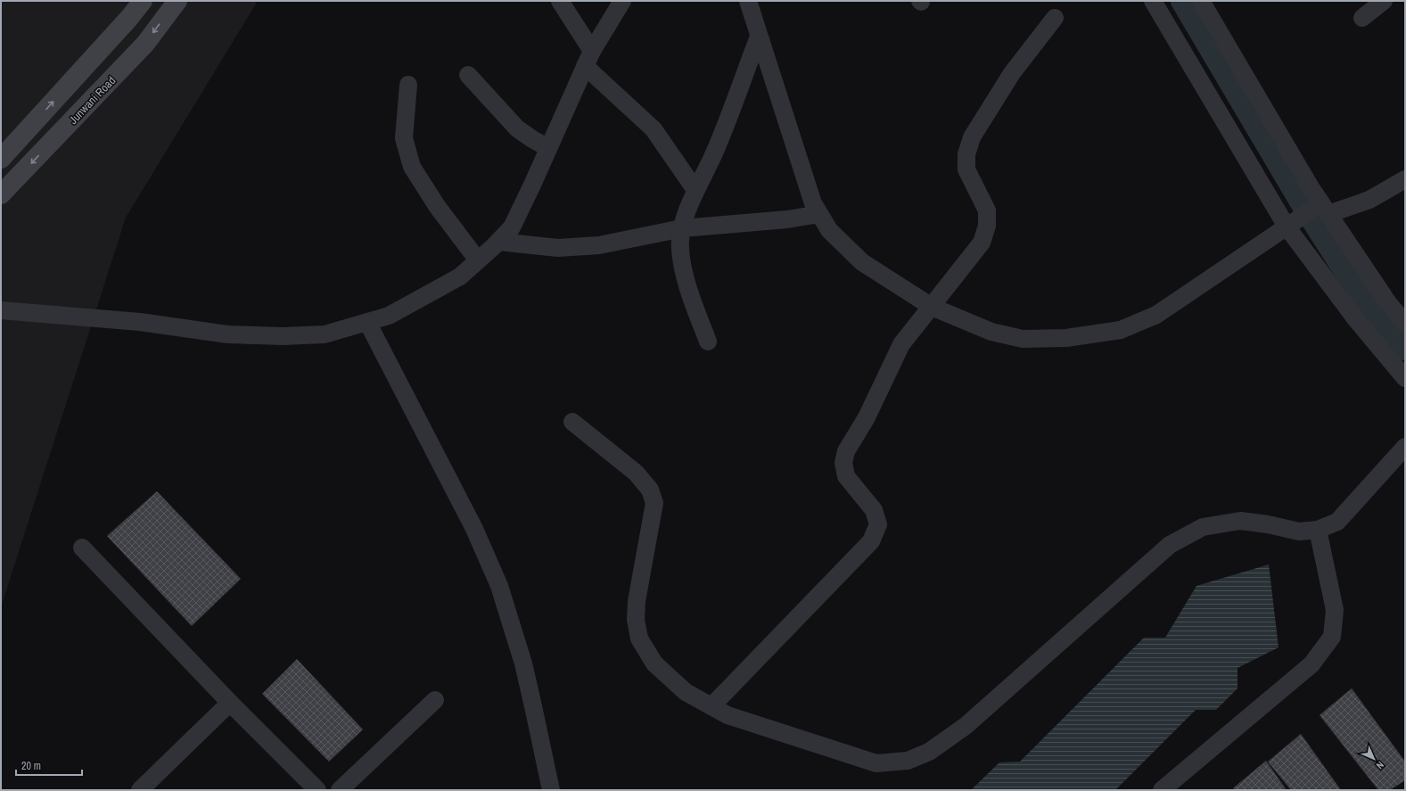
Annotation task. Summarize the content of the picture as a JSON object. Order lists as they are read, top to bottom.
{
  "streets": {
    "main road": ["Junwani Road"]
  },
  "scale_bar": "20 m",
  "north": "bottom right"
}
